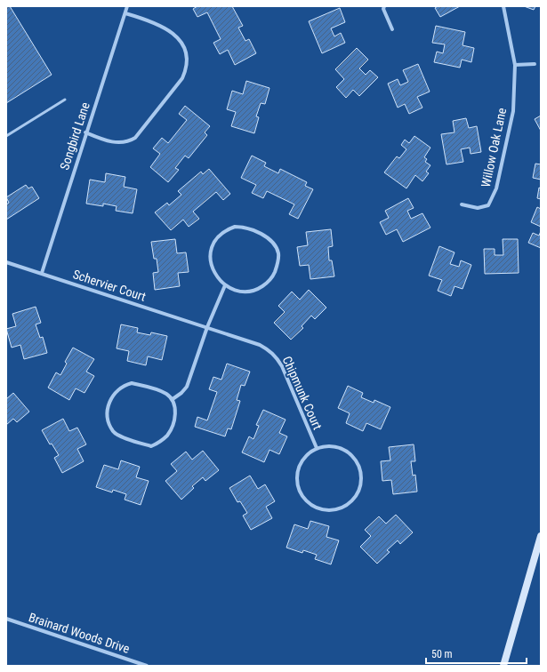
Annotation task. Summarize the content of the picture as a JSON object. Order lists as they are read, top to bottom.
{
  "streets": {
    "street": [
      "Songbird Lane",
      "Willow Oak Lane",
      "Schervier Court",
      "Chipmunk Court",
      "Brainard Woods Drive"
    ]
  },
  "crossings": [
    ["Songbird Lane", "Schervier Court"],
    ["Schervier Court", "Chipmunk Court"]
  ],
  "scale_bar": "50 m"
}
